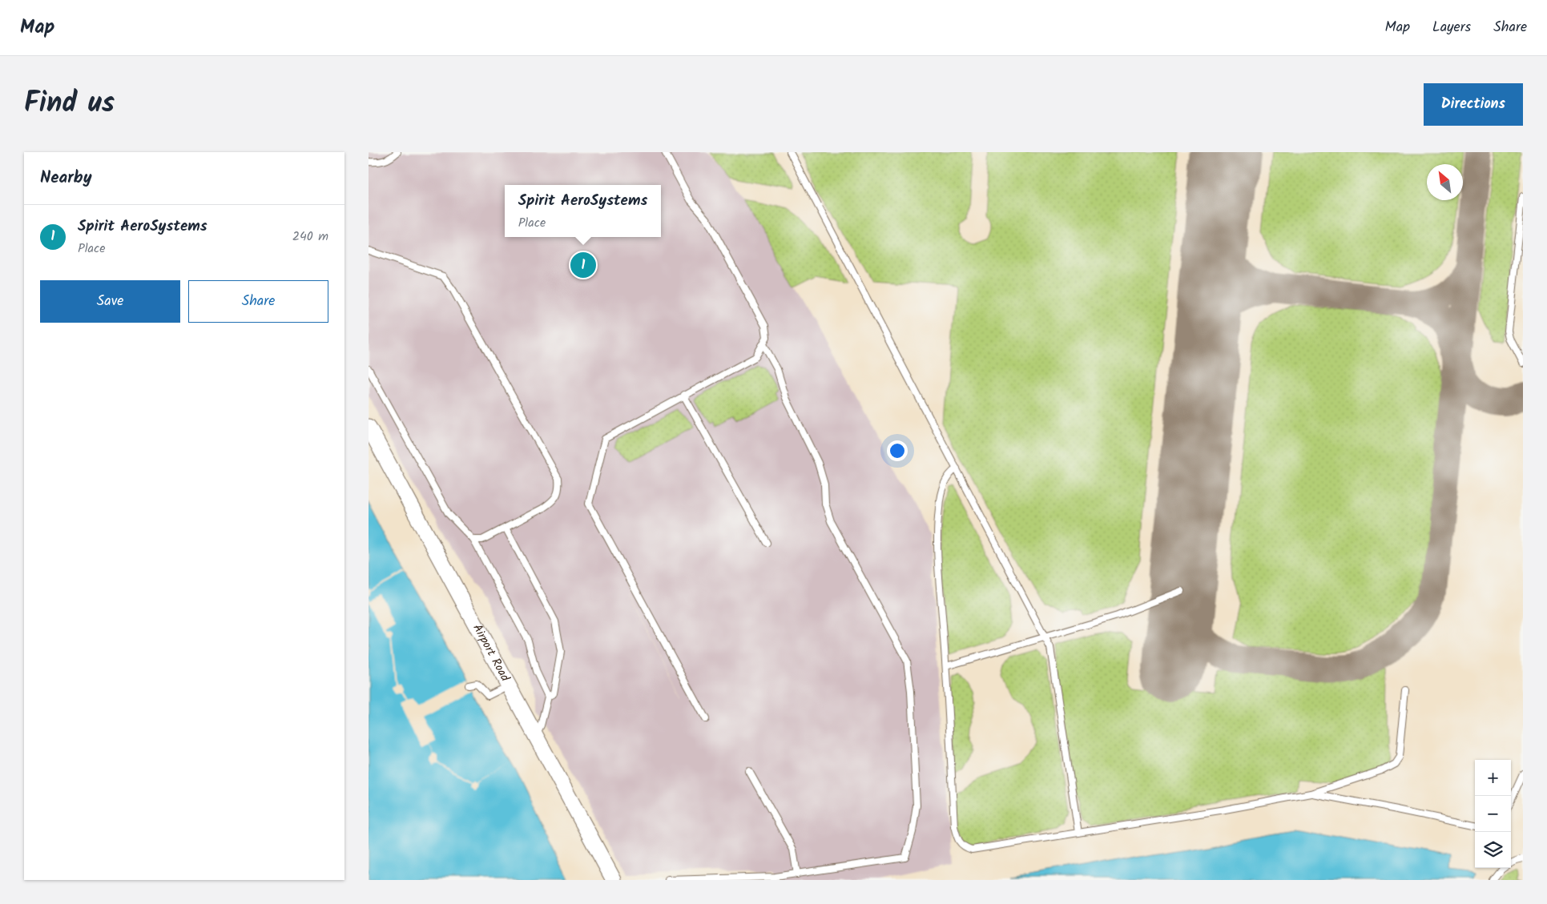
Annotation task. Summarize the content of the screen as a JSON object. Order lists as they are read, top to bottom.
{
  "streets": {
    "street": ["Airport Road"]
  },
  "north": "top left",
  "page": {
    "header": "Map",
    "nav": ["Map", "Layers", "Share"],
    "title": "Find us",
    "buttons": [
      "Directions",
      ["Save", "Share"]
    ],
    "heading": "Nearby",
    "popup": ["Spirit AeroSystems", "Place"],
    "list": [
      {
        "mark": "1",
        "name": "Spirit AeroSystems",
        "note": "Place",
        "value": "240 m"
      }
    ],
    "pins": "1",
    "map_buttons": ["+", "−"]
  }
}
